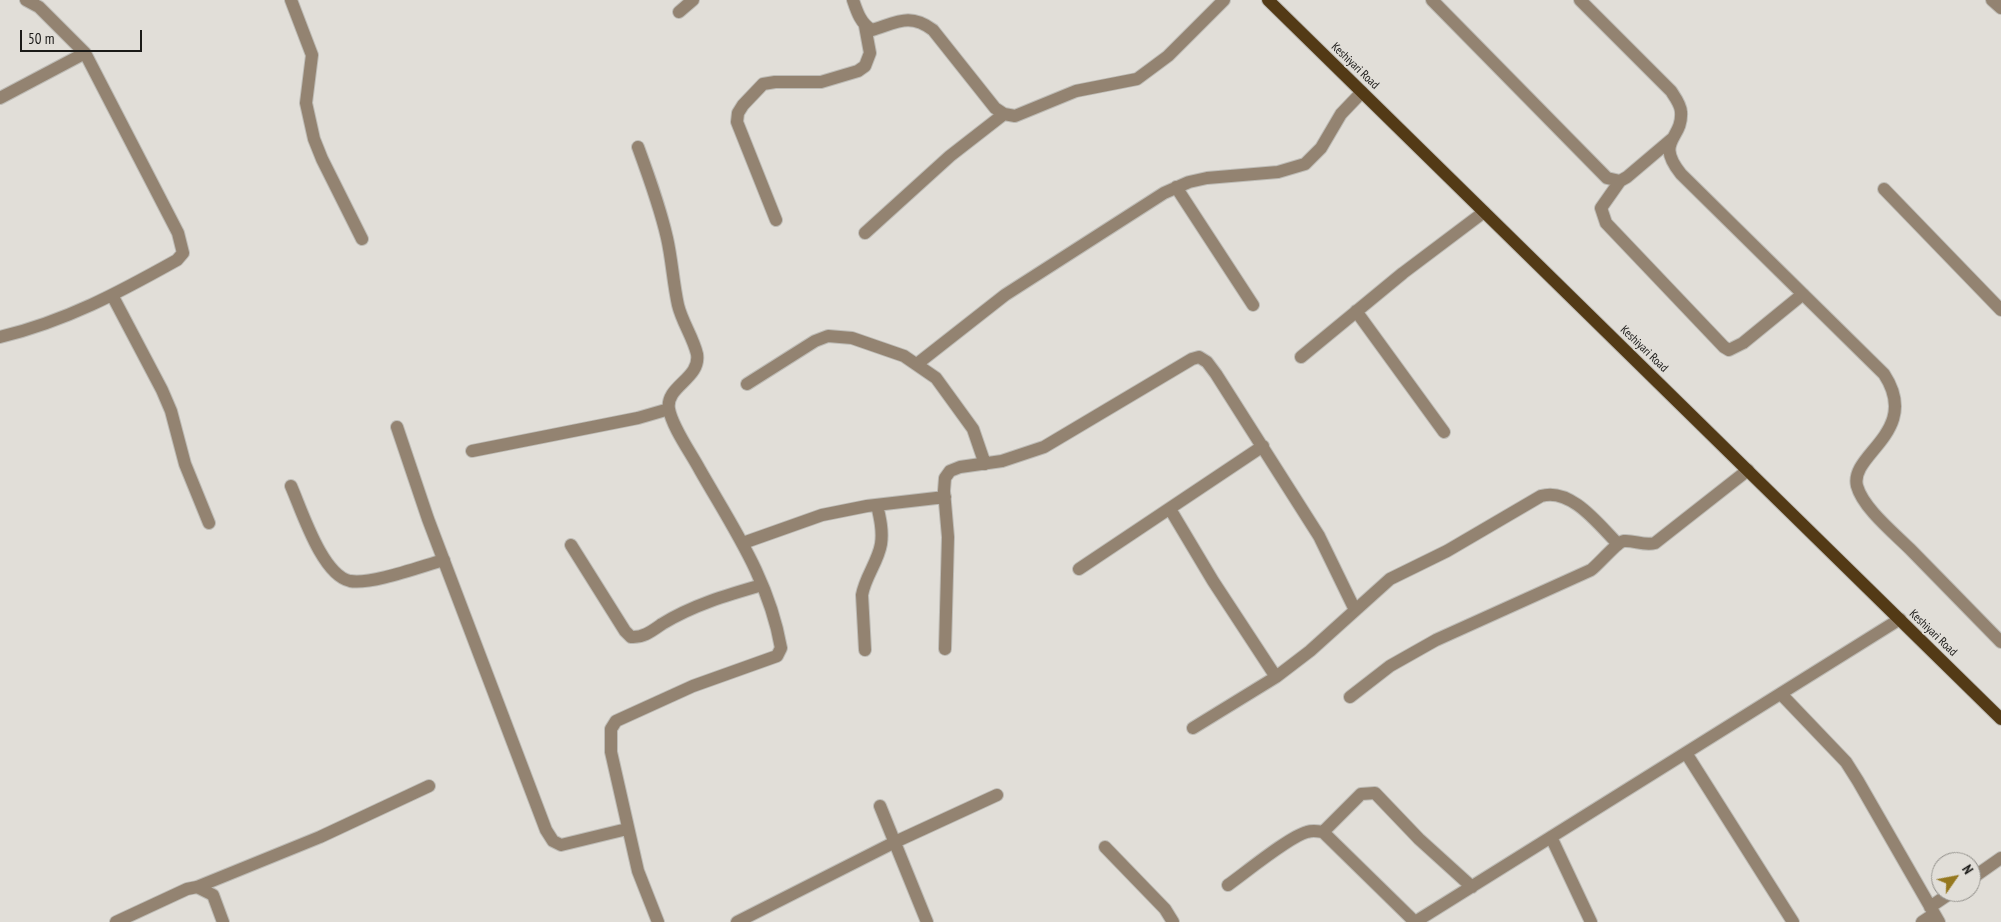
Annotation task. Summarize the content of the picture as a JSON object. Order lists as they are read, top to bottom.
{
  "streets": {
    "main road": ["Keshiyari Road"]
  },
  "scale_bar": "50 m",
  "north": "top right"
}
